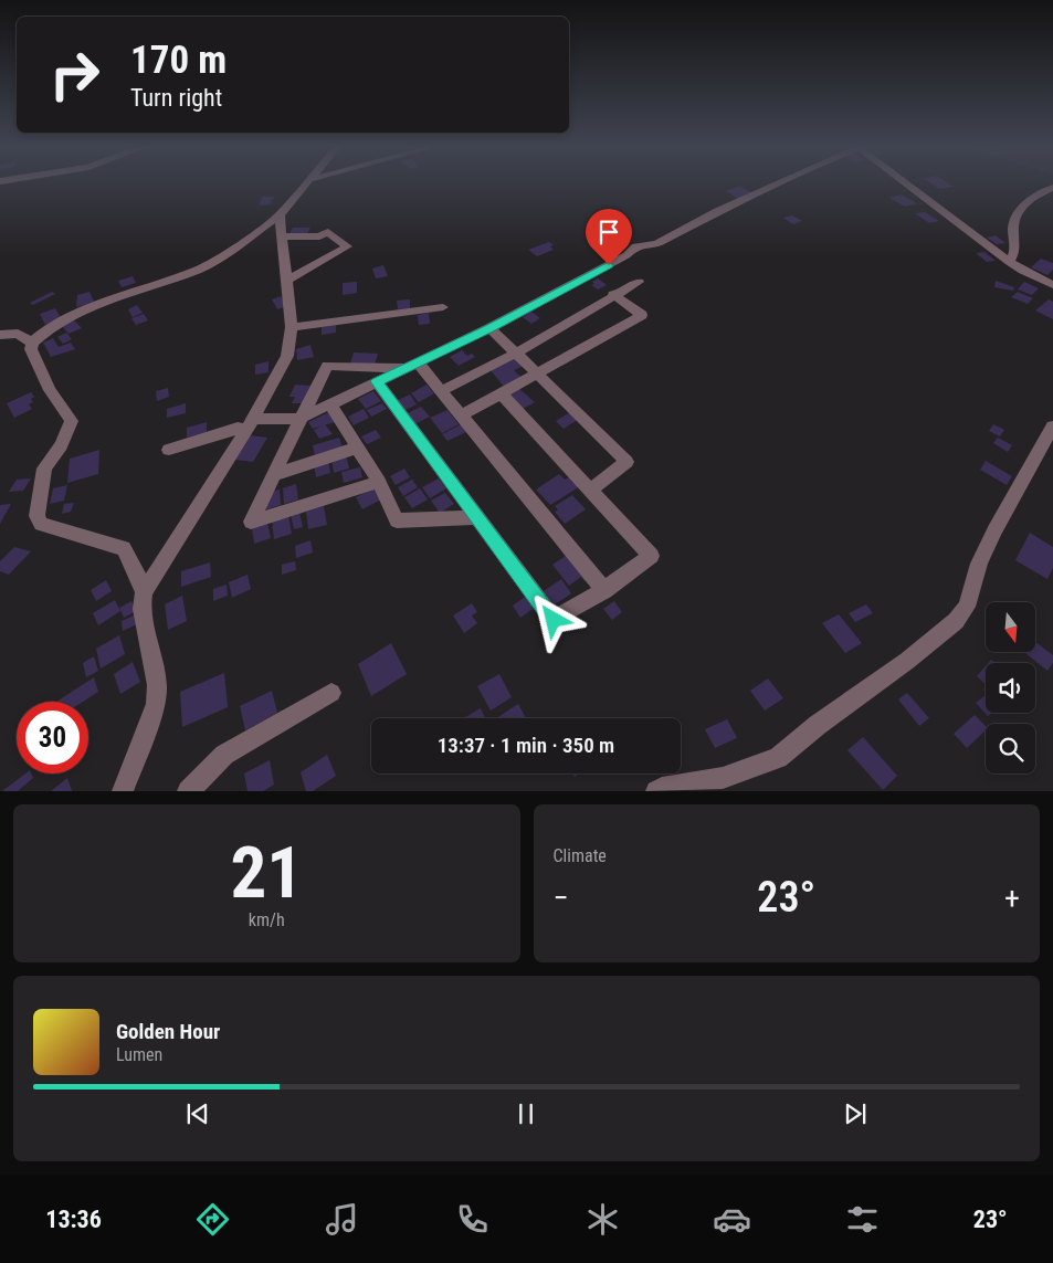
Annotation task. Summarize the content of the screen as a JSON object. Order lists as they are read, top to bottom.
{
  "north": "bottom",
  "page": {
    "turn": ["170 m", "Turn right"],
    "limit": "30",
    "trip": "13:37 · 1 min · 350 m",
    "tile": [
      ["21", "km/h"],
      "Climate"
    ],
    "heat": ["−", "23°", "+"],
    "song": ["Golden Hour", "Lumen"],
    "tabs": ["13:36", "23°"]
  }
}
